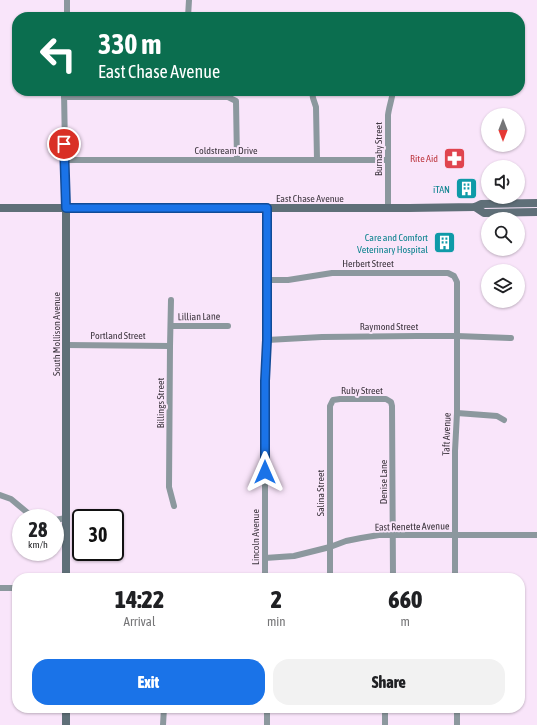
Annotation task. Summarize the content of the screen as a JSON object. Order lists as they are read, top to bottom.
{
  "streets": {
    "main road": ["East Chase Avenue", "South Mollison Avenue"],
    "street": [
      "Burnaby Street",
      "Coldstream Drive",
      "Herbert Street",
      "Lillian Lane",
      "Raymond Street",
      "Portland Street",
      "Ruby Street",
      "Billings Street",
      "Taft Avenue",
      "Denise Lane",
      "Salina Street",
      "East Renette Avenue",
      "Lincoln Avenue"
    ]
  },
  "crossings": [
    ["Burnaby Street", "Coldstream Drive"],
    ["Burnaby Street", "East Chase Avenue"],
    ["Coldstream Drive", "South Mollison Avenue"],
    ["East Chase Avenue", "South Mollison Avenue"],
    ["East Chase Avenue", "Lincoln Avenue"],
    ["Herbert Street", "Taft Avenue"],
    ["Herbert Street", "Lincoln Avenue"],
    ["Lillian Lane", "Billings Street"],
    ["Raymond Street", "Taft Avenue"],
    ["Raymond Street", "Lincoln Avenue"],
    ["South Mollison Avenue", "Portland Street"],
    ["Portland Street", "Billings Street"],
    ["Ruby Street", "Denise Lane"],
    ["Ruby Street", "Salina Street"],
    ["Taft Avenue", "East Renette Avenue"],
    ["Denise Lane", "East Renette Avenue"],
    ["Salina Street", "East Renette Avenue"],
    ["East Renette Avenue", "Lincoln Avenue"]
  ],
  "places": {
    "pharmacy": ["Rite Aid"],
    "building": ["iTAN", "Care and Comfort Veterinary Hospital"]
  },
  "north": "bottom",
  "page": {
    "turn": ["330 m", "East Chase Avenue"],
    "speed": "28 km/h",
    "limit": "30",
    "eta": [
      "14:22",
      "Arrival",
      "2",
      "min",
      "660",
      "m"
    ],
    "buttons": ["Exit", "Share"]
  }
}
